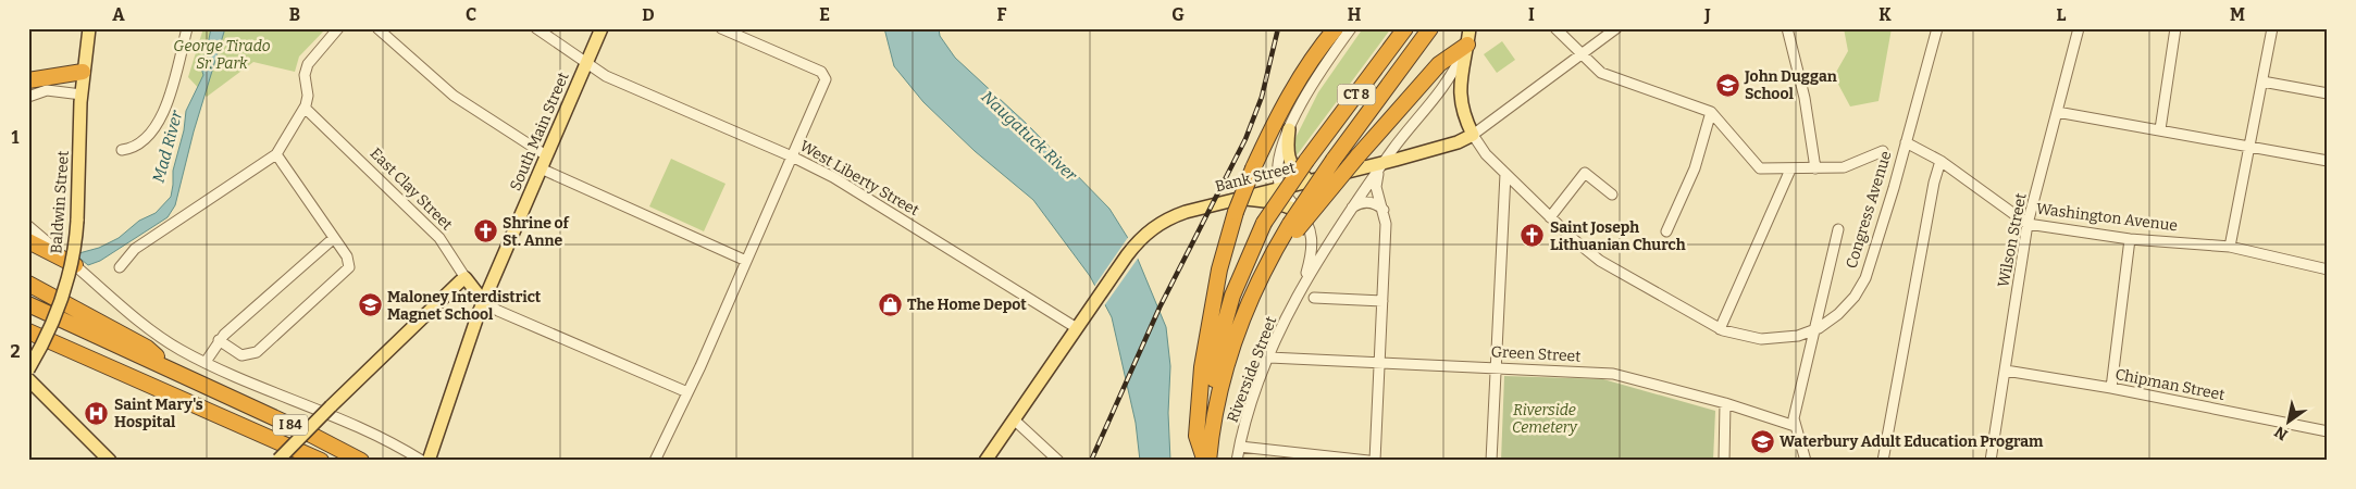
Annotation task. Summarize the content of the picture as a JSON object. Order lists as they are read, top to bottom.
{
  "streets": {
    "highway": ["CT 8", "I 84"],
    "main road": [
      "South Main Street",
      "Bank Street",
      "East Clay Street",
      "Baldwin Street",
      "Congress Avenue"
    ],
    "street": [
      "West Liberty Street",
      "Washington Avenue",
      "Wilson Street",
      "Green Street",
      "Riverside Street",
      "Chipman Street"
    ]
  },
  "crossings": [
    ["South Main Street", "West Liberty Street"],
    ["South Main Street", "East Clay Street"],
    ["Bank Street", "West Liberty Street"],
    ["Bank Street", "Congress Avenue"],
    ["Bank Street", "Riverside Street"],
    ["Congress Avenue", "Washington Avenue"],
    ["Congress Avenue", "Riverside Street"],
    ["Washington Avenue", "Wilson Street"],
    ["Wilson Street", "Chipman Street"],
    ["Green Street", "Riverside Street"]
  ],
  "water": ["Naugatuck River", "Mad River"],
  "parks": ["George Tirado Sr. Park", "Riverside Cemetery"],
  "places": {
    "school or university": ["John Duggan School", "Maloney Interdistrict Magnet School", "Waterbury Adult Education Program"],
    "church": ["Shrine of St. Anne", "Saint Joseph Lithuanian Church"],
    "shop": ["The Home Depot"],
    "hospital": ["Saint Mary's Hospital"]
  },
  "north": "bottom left",
  "grid": {
    "columns": [
      "A",
      "B",
      "C",
      "D",
      "E",
      "F",
      "G",
      "H",
      "I",
      "J",
      "K",
      "L",
      "M"
    ],
    "rows": ["1", "2"]
  }
}
